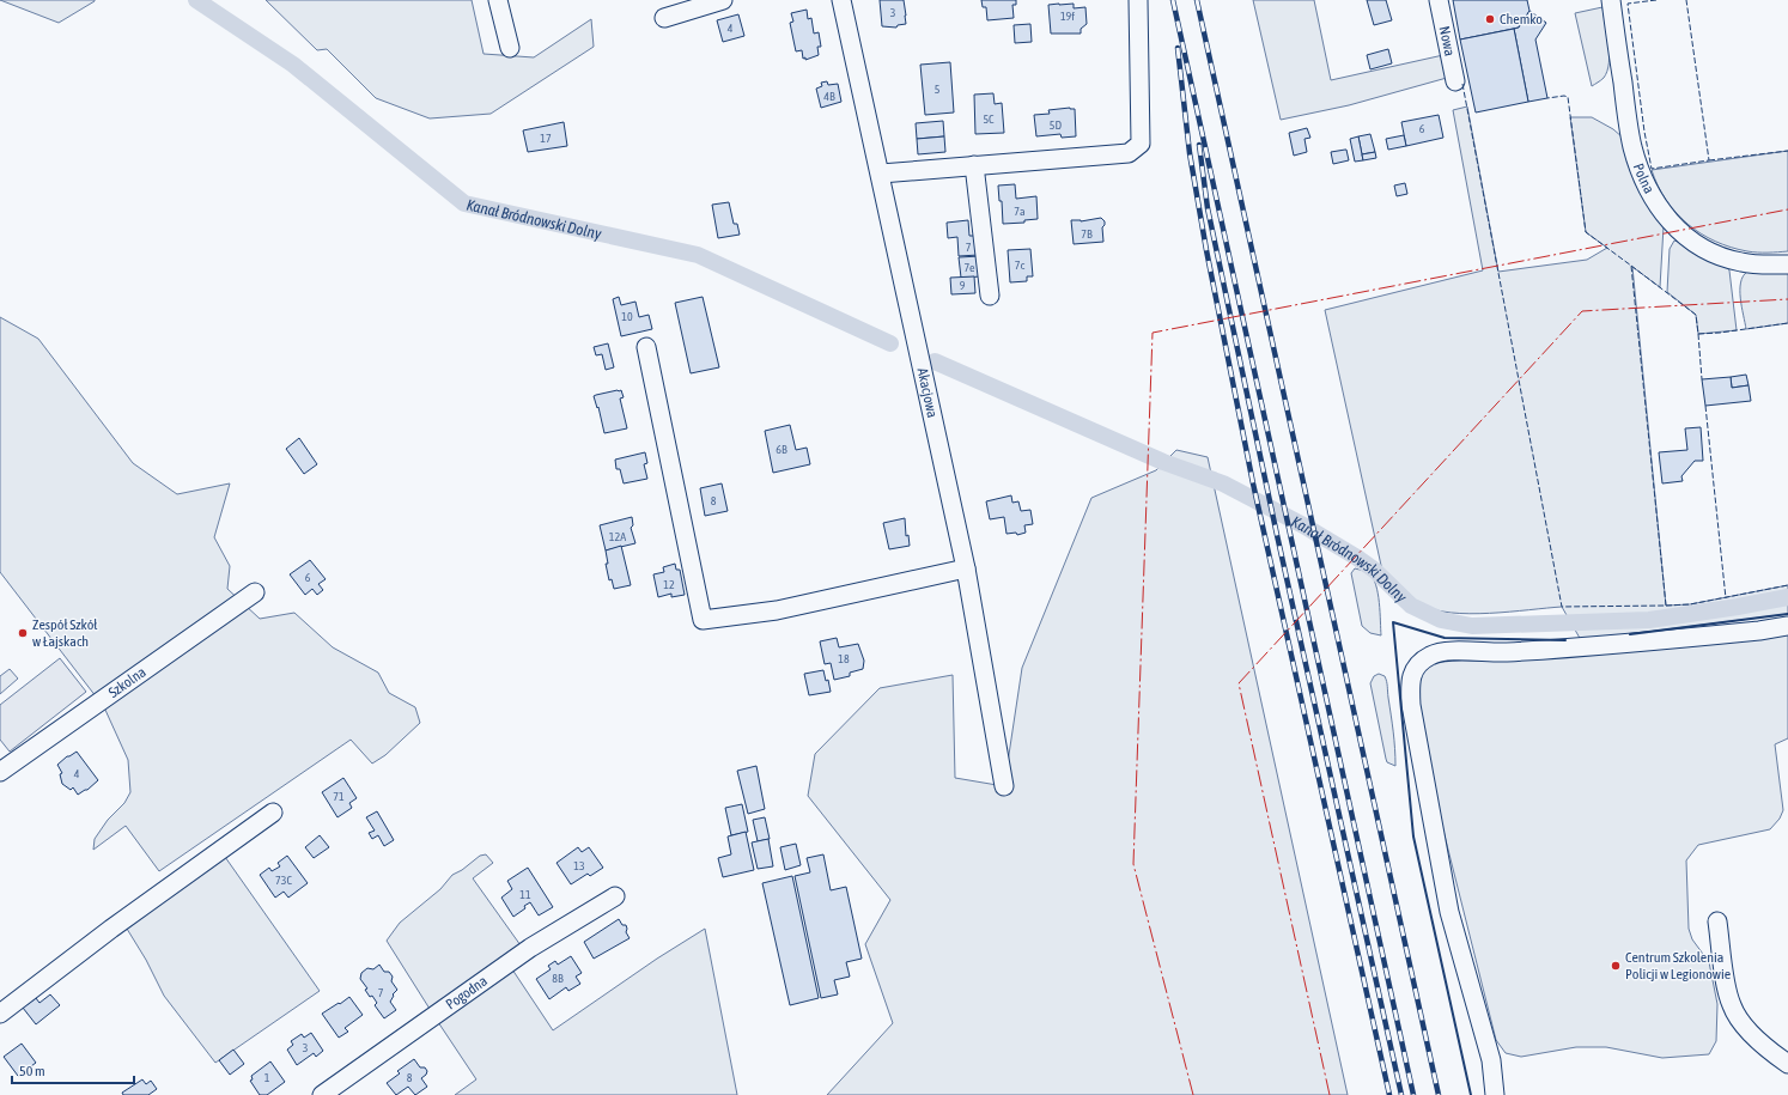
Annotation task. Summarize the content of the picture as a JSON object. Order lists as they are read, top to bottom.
{
  "streets": {
    "street": [
      "Nowa",
      "Polna",
      "Akacjowa",
      "Szkolna",
      "Pogodna"
    ]
  },
  "water": ["Kanał Bródnowski Dolny"],
  "places": ["Chemko", "Zespół Szkół w Łajskach", "Centrum Szkolenia Policji w Legionowie"],
  "house_numbers": [
    "3",
    "19f",
    "4",
    "5",
    "4B",
    "5C",
    "5D",
    "6",
    "17",
    "7a",
    "7B",
    "7",
    "7c",
    "7e",
    "9",
    "10",
    "6B",
    "8",
    "12A",
    "6",
    "12",
    "18",
    "4",
    "71",
    "13",
    "73C",
    "11",
    "8B",
    "7",
    "3",
    "1",
    "8"
  ],
  "scale_bar": "50 m"
}
